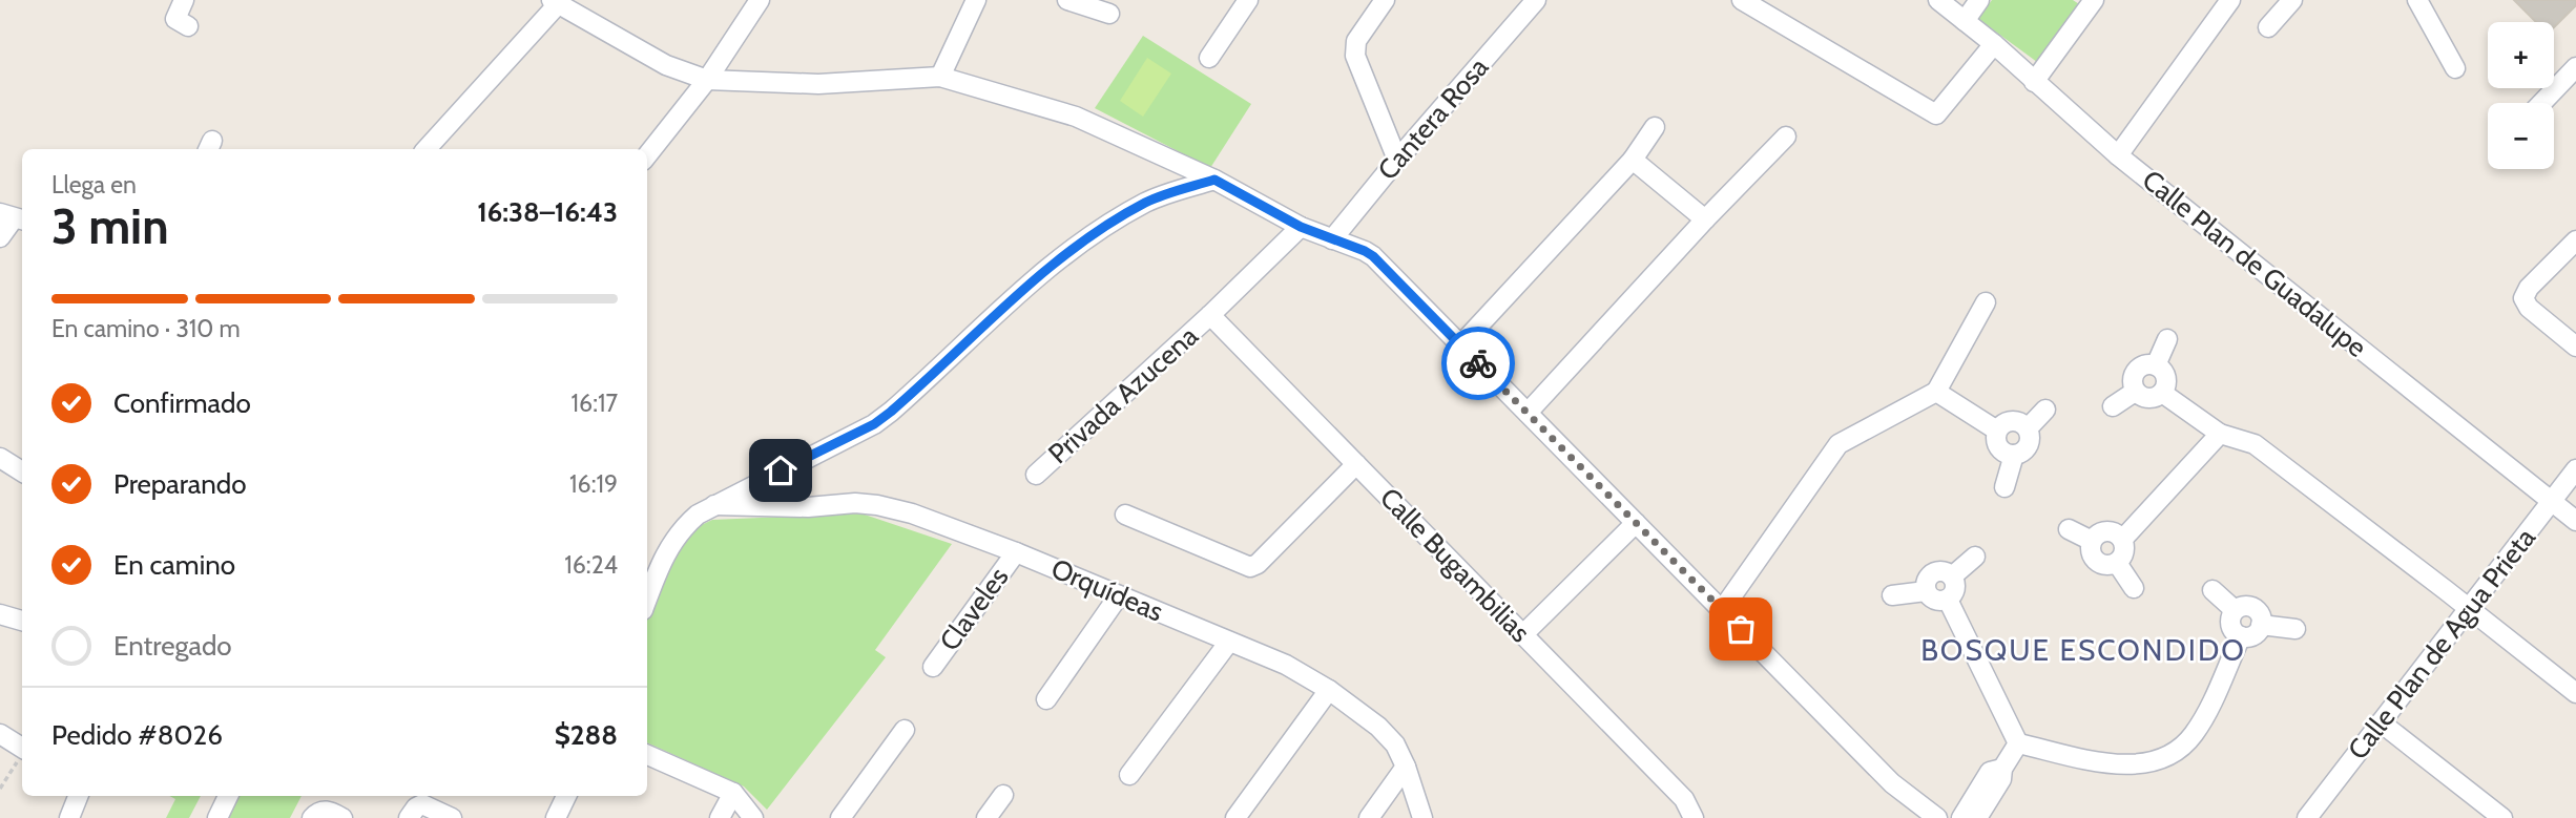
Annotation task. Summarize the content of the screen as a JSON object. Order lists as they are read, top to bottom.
{
  "streets": {
    "street": [
      "Cantera Rosa",
      "Calle Plan de Guadalupe",
      "Privada Azucena",
      "Calle Bugambilias",
      "Orquídeas",
      "Claveles",
      "Calle Plan de Agua Prieta"
    ]
  },
  "crossings": [
    ["Calle Plan de Guadalupe", "Calle Plan de Agua Prieta"],
    ["Privada Azucena", "Calle Bugambilias"],
    ["Orquídeas", "Claveles"]
  ],
  "districts": ["BOSQUE ESCONDIDO"],
  "page": {
    "map_buttons": ["+", "−"],
    "heading": ["3 min", "Llega en", "16:38–16:43"],
    "panel": ["Pedido #8026", "$288"],
    "bar": "En camino · 310 m",
    "list": [
      ["Confirmado", "16:17"],
      ["Preparando", "16:19"],
      ["En camino", "16:24"],
      "Entregado"
    ]
  }
}
